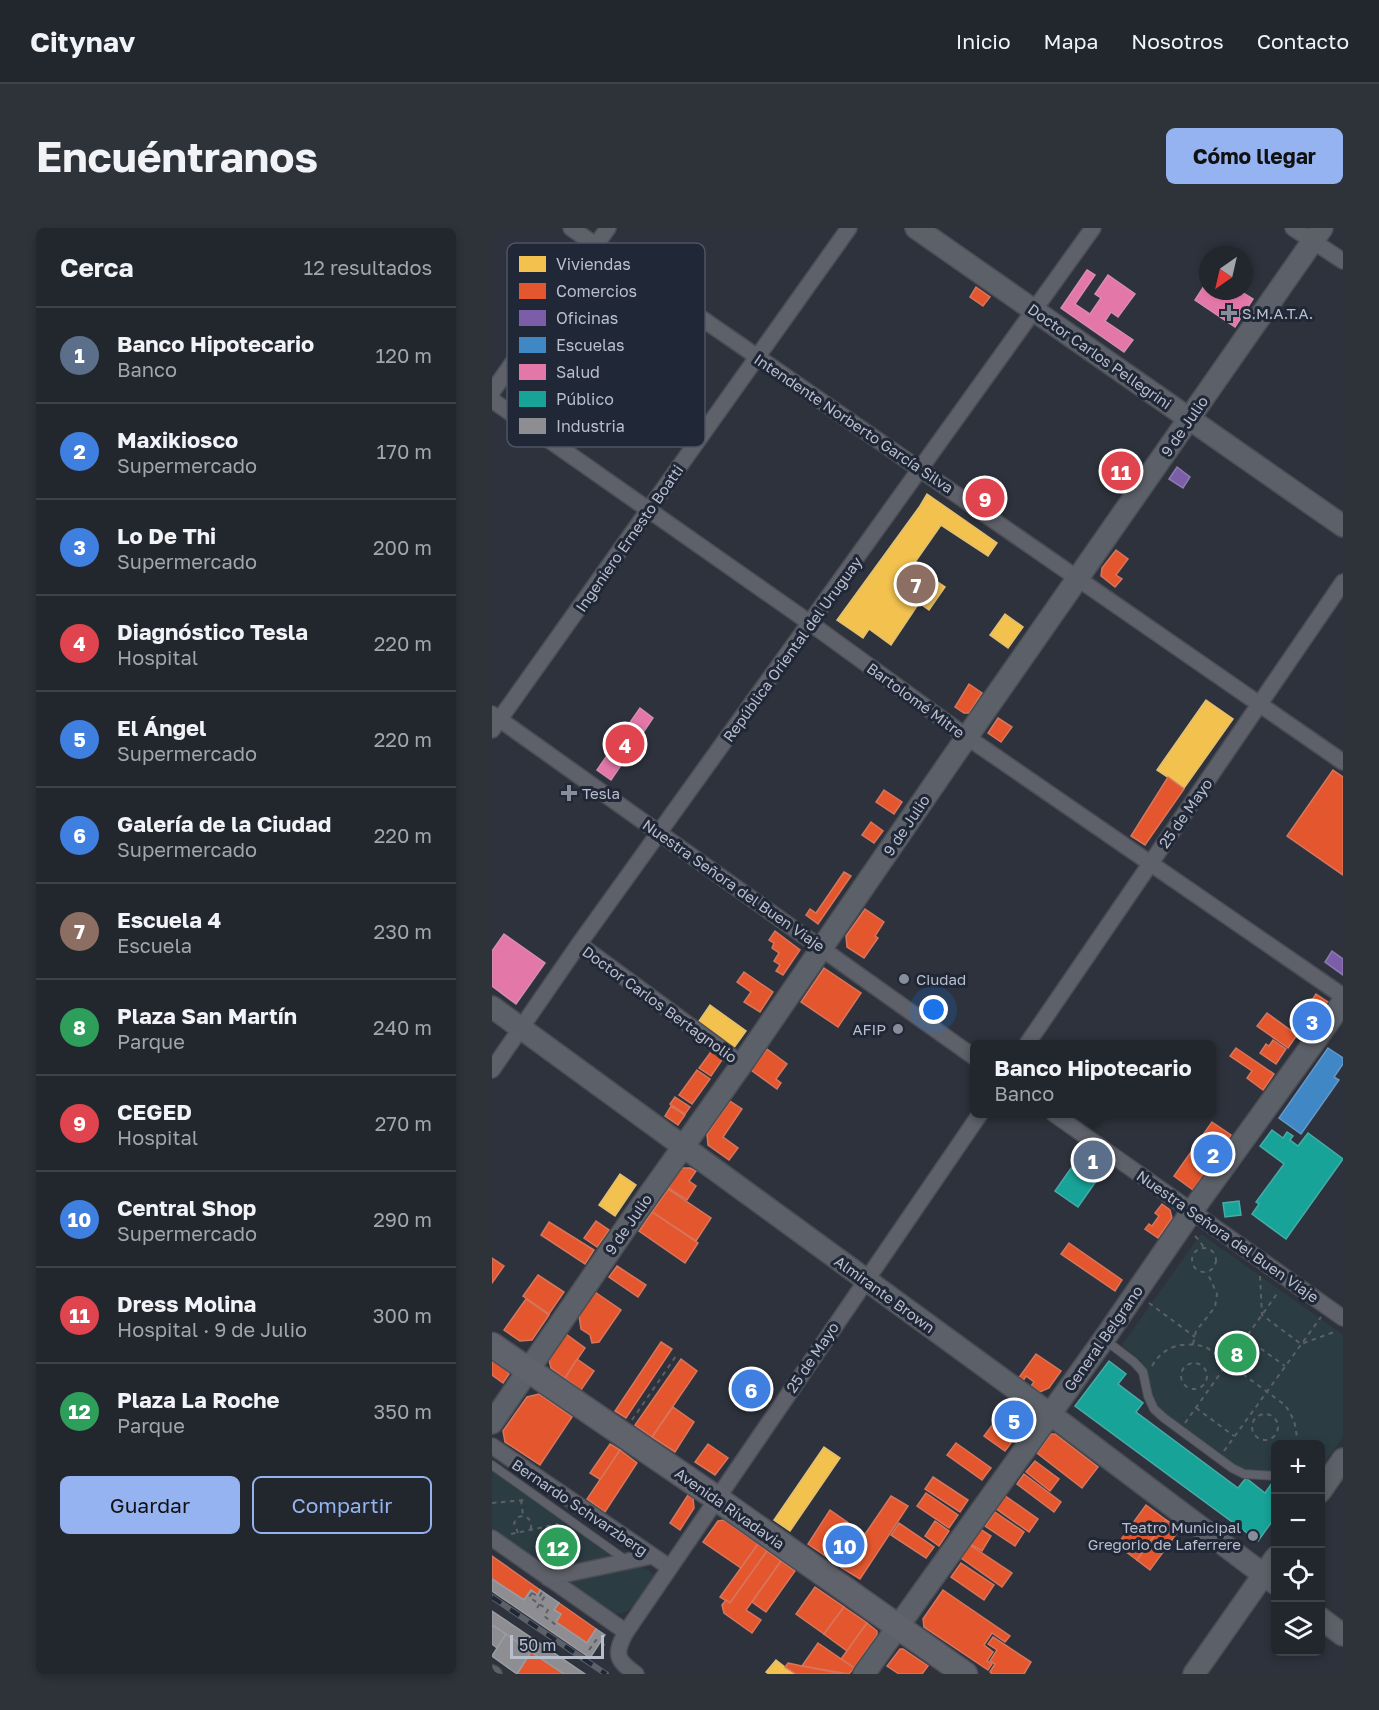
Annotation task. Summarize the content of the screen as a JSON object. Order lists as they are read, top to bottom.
{
  "streets": {
    "main road": ["Avenida Rivadavia"],
    "street": [
      "Doctor Carlos Pellegrini",
      "Intendente Norberto García Silva",
      "9 de Julio",
      "Ingeniero Ernesto Boatti",
      "República Oriental del Uruguay",
      "Bartolomé Mitre",
      "25 de Mayo",
      "Nuestra Señora del Buen Viaje",
      "Doctor Carlos Bertagnolio",
      "Almirante Brown",
      "General Belgrano",
      "Bernardo Schvarzberg"
    ]
  },
  "crossings": [
    ["Doctor Carlos Pellegrini", "9 de Julio"],
    ["Doctor Carlos Pellegrini", "República Oriental del Uruguay"],
    ["Intendente Norberto García Silva", "9 de Julio"],
    ["Intendente Norberto García Silva", "Ingeniero Ernesto Boatti"],
    ["Intendente Norberto García Silva", "República Oriental del Uruguay"],
    ["Intendente Norberto García Silva", "25 de Mayo"],
    ["9 de Julio", "Bartolomé Mitre"],
    ["9 de Julio", "Nuestra Señora del Buen Viaje"],
    ["9 de Julio", "Doctor Carlos Bertagnolio"],
    ["9 de Julio", "Almirante Brown"],
    ["9 de Julio", "Avenida Rivadavia"],
    ["Ingeniero Ernesto Boatti", "Bartolomé Mitre"],
    ["Ingeniero Ernesto Boatti", "Nuestra Señora del Buen Viaje"],
    ["República Oriental del Uruguay", "Bartolomé Mitre"],
    ["República Oriental del Uruguay", "Nuestra Señora del Buen Viaje"],
    ["República Oriental del Uruguay", "Doctor Carlos Bertagnolio"],
    ["República Oriental del Uruguay", "Almirante Brown"],
    ["Bartolomé Mitre", "25 de Mayo"],
    ["25 de Mayo", "Almirante Brown"],
    ["25 de Mayo", "Bernardo Schvarzberg"],
    ["25 de Mayo", "Avenida Rivadavia"],
    ["Nuestra Señora del Buen Viaje", "General Belgrano"],
    ["Almirante Brown", "General Belgrano"],
    ["General Belgrano", "Avenida Rivadavia"]
  ],
  "places": {
    "health": ["S.M.A.T.A.", "Tesla"],
    "other": ["Ciudad", "AFIP", "Teatro Municipal Gregorio de Laferrere"]
  },
  "legend": [
    "Viviendas",
    "Comercios",
    "Oficinas",
    "Escuelas",
    "Salud",
    "Público",
    "Industria"
  ],
  "scale_bar": "50 m",
  "north": "bottom left",
  "page": {
    "header": "Citynav",
    "nav": [
      "Inicio",
      "Mapa",
      "Nosotros",
      "Contacto"
    ],
    "buttons": [
      "Cómo llegar",
      ["Guardar", "Compartir"]
    ],
    "title": "Encuéntranos",
    "heading": ["Cerca", "12 resultados"],
    "list": [
      {
        "mark": "1",
        "name": "Banco Hipotecario",
        "note": "Banco",
        "value": "120 m"
      },
      {
        "mark": "2",
        "name": "Maxikiosco",
        "note": "Supermercado",
        "value": "170 m"
      },
      {
        "mark": "3",
        "name": "Lo De Thi",
        "note": "Supermercado",
        "value": "200 m"
      },
      {
        "mark": "4",
        "name": "Diagnóstico Tesla",
        "note": "Hospital",
        "value": "220 m"
      },
      {
        "mark": "5",
        "name": "El Ángel",
        "note": "Supermercado",
        "value": "220 m"
      },
      {
        "mark": "6",
        "name": "Galería de la Ciudad",
        "note": "Supermercado",
        "value": "220 m"
      },
      {
        "mark": "7",
        "name": "Escuela 4",
        "note": "Escuela",
        "value": "230 m"
      },
      {
        "mark": "8",
        "name": "Plaza San Martín",
        "note": "Parque",
        "value": "240 m"
      },
      {
        "mark": "9",
        "name": "CEGED",
        "note": "Hospital",
        "value": "270 m"
      },
      {
        "mark": "10",
        "name": "Central Shop",
        "note": "Supermercado",
        "value": "290 m"
      },
      {
        "mark": "11",
        "name": "Dress Molina",
        "note": "Hospital · 9 de Julio",
        "value": "300 m"
      },
      {
        "mark": "12",
        "name": "Plaza La Roche",
        "note": "Parque",
        "value": "350 m"
      }
    ],
    "pins": [
      "11",
      "9",
      "7",
      "4",
      "3",
      "2",
      "1",
      "8",
      "6",
      "5",
      "10",
      "12"
    ],
    "popup": ["Banco Hipotecario", "Banco"],
    "map_buttons": ["+", "−"],
    "scale": "50 m"
  }
}
